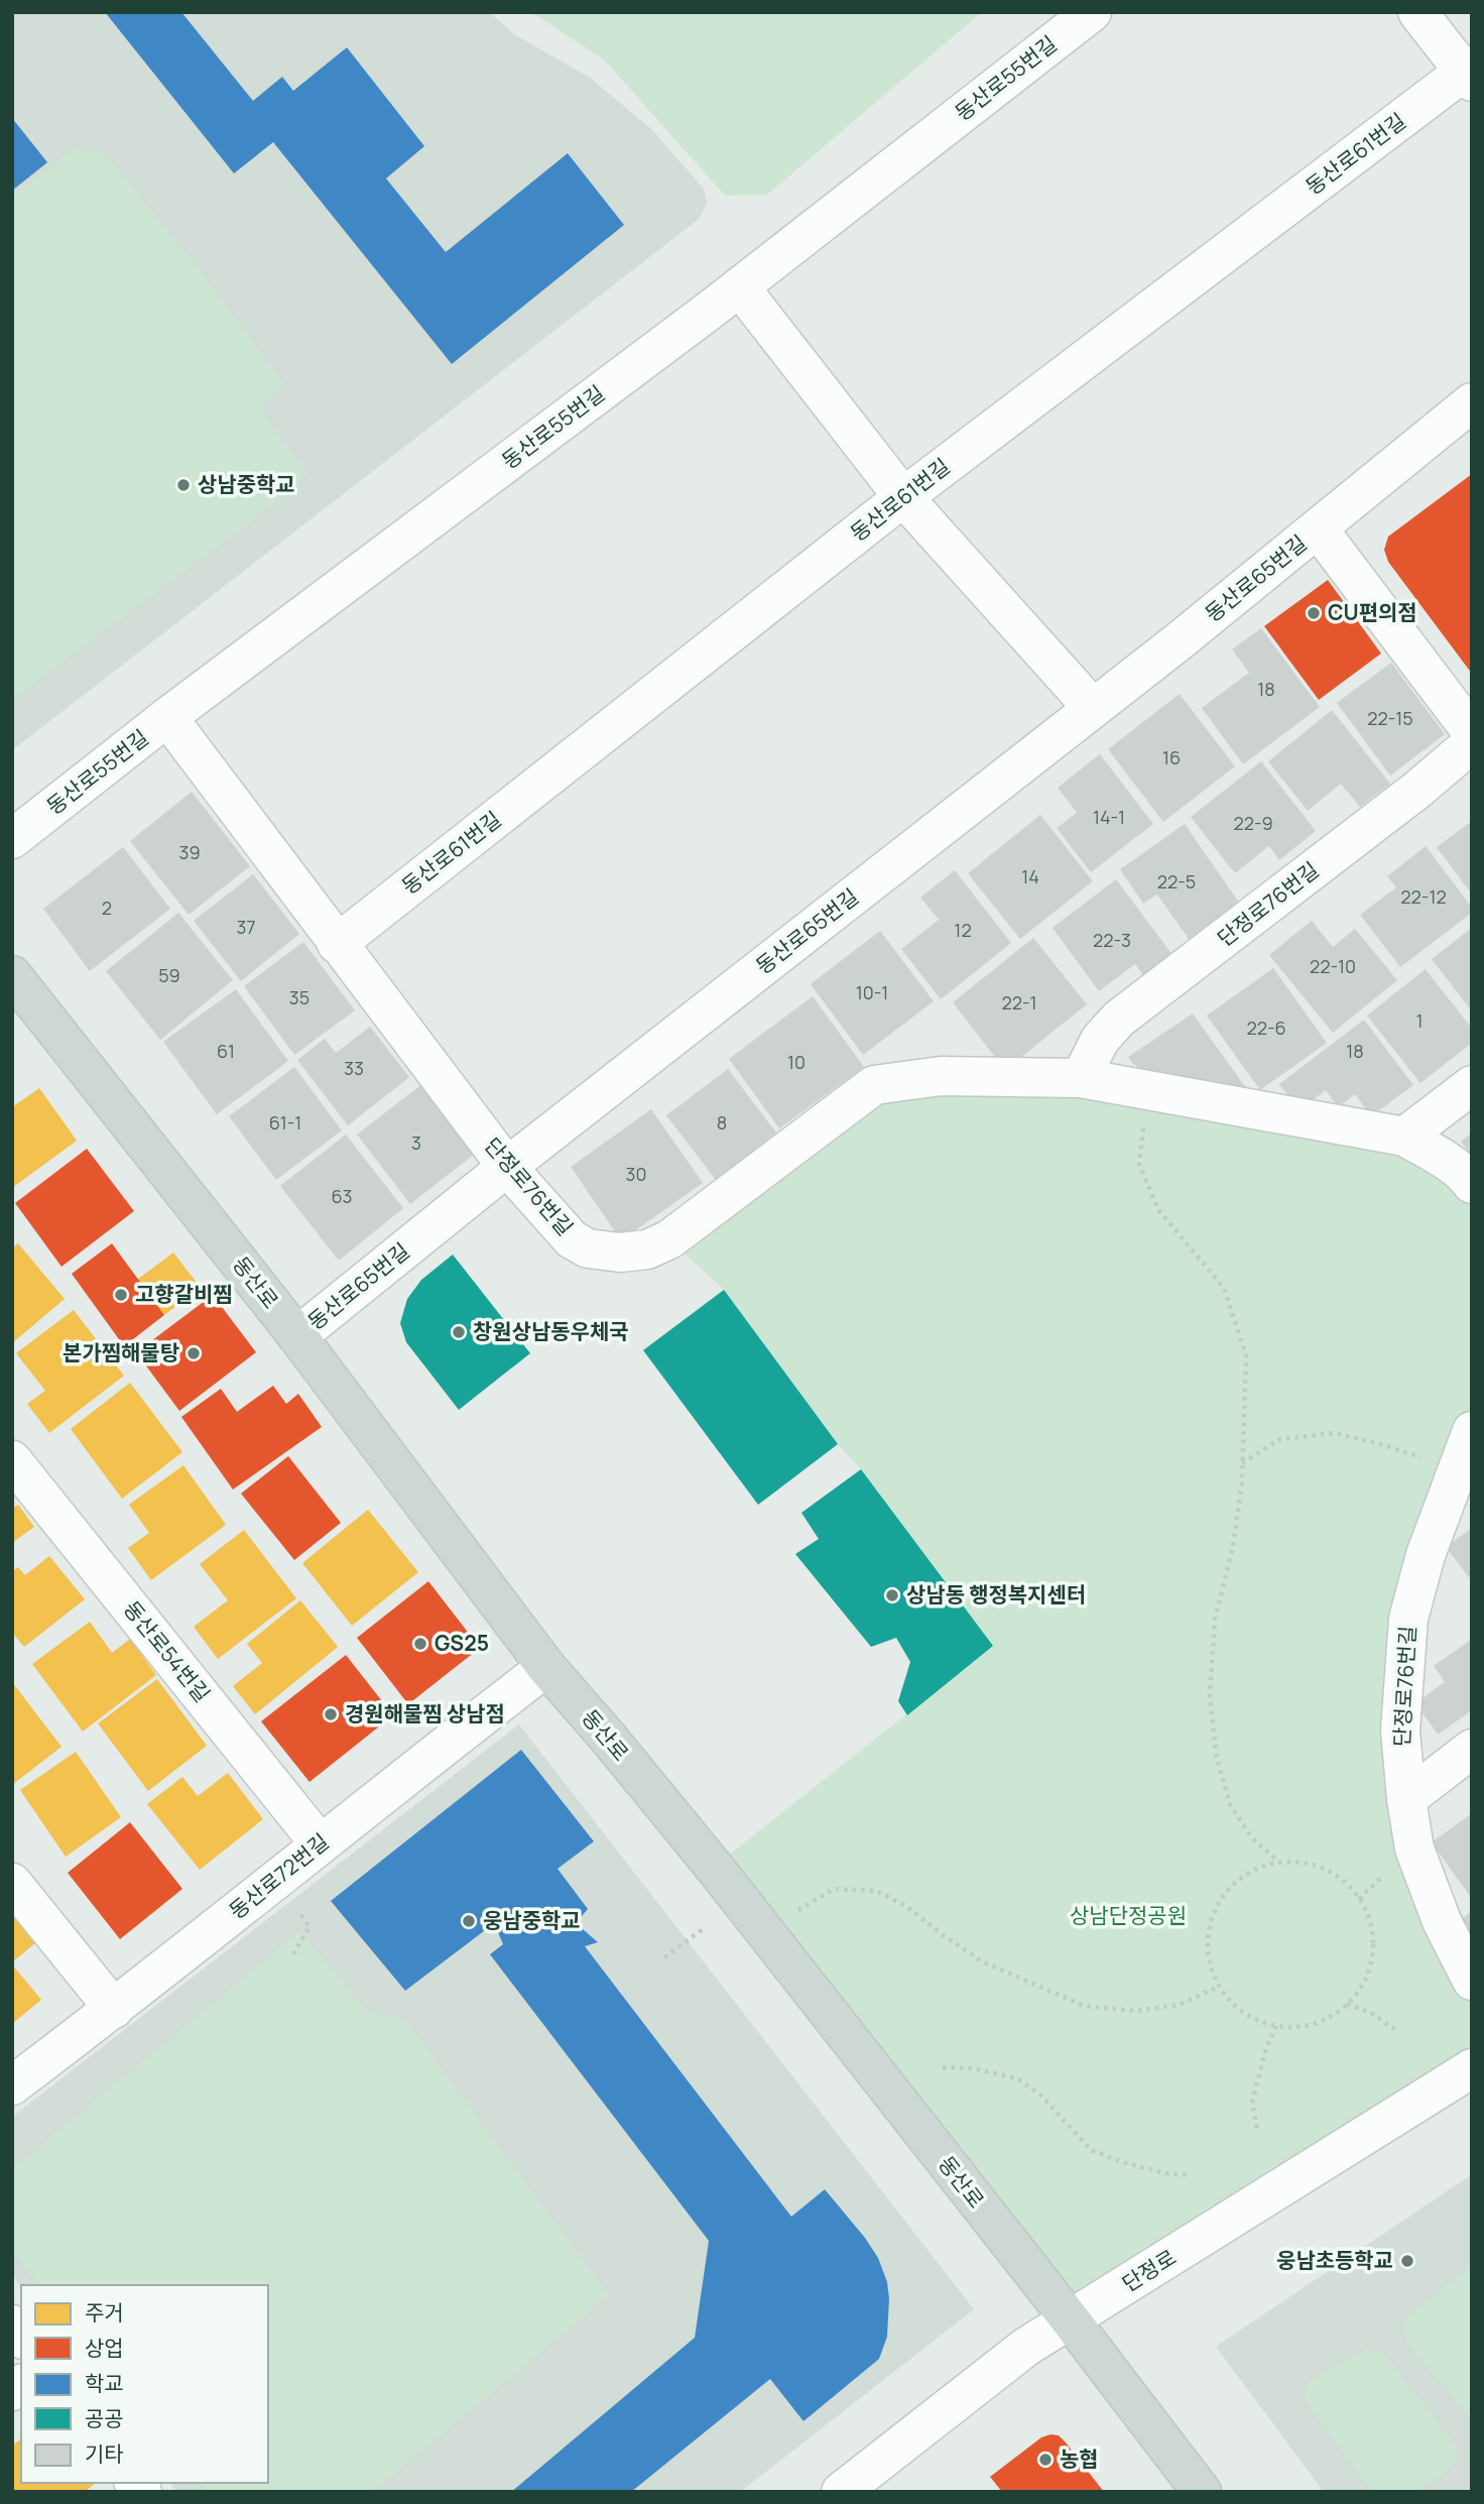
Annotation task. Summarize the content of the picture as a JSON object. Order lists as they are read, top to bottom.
{
  "streets": {
    "main road": ["동산로"],
    "street": [
      "동산로55번길",
      "동산로61번길",
      "동산로65번길",
      "단정로76번길",
      "동산로54번길",
      "동산로72번길",
      "단정로"
    ]
  },
  "crossings": [
    ["동산로55번길", "단정로76번길"],
    ["동산로61번길", "단정로76번길"],
    ["동산로65번길", "단정로76번길"],
    ["동산로65번길", "동산로"],
    ["동산로", "동산로72번길"],
    ["동산로", "단정로"],
    ["동산로54번길", "동산로72번길"]
  ],
  "parks": ["상남단정공원"],
  "places": [
    "상남중학교",
    "CU편의점",
    "고향갈비찜",
    "창원상남동우체국",
    "본가찜해물탕",
    "상남동 행정복지센터",
    "GS25",
    "경원해물찜 상남점",
    "웅남중학교",
    "웅남초등학교",
    "농협"
  ],
  "house_numbers": [
    "18",
    "22-15",
    "16",
    "14-1",
    "22-9",
    "39",
    "14",
    "22-5",
    "22-12",
    "2",
    "37",
    "12",
    "22-3",
    "22-10",
    "59",
    "10-1",
    "35",
    "22-1",
    "1",
    "22-6",
    "61",
    "18",
    "10",
    "33",
    "61-1",
    "8",
    "3",
    "30",
    "63"
  ],
  "legend": [
    "주거",
    "상업",
    "학교",
    "공공",
    "기타"
  ]
}
